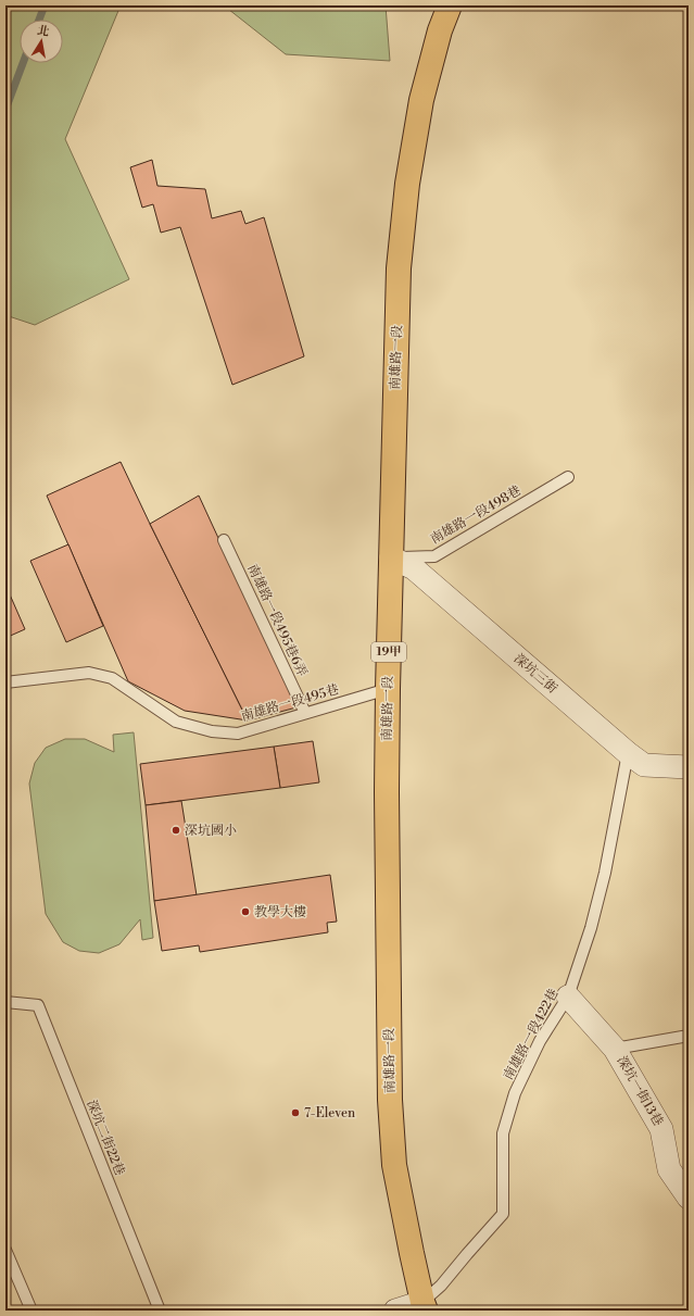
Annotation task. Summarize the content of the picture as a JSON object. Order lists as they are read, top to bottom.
{
  "streets": {
    "main road": ["南雄路一段", "19甲"],
    "street": ["深坑三街", "深坑一街13巷"],
    "lane": [
      "南雄路一段498巷",
      "南雄路一段495巷6弄",
      "南雄路一段495巷",
      "南雄路一段422巷",
      "深坑二街22巷"
    ]
  },
  "crossings": [
    ["南雄路一段", "南雄路一段498巷"],
    ["南雄路一段", "深坑三街"],
    ["南雄路一段", "南雄路一段495巷"],
    ["南雄路一段", "南雄路一段422巷"],
    ["南雄路一段498巷", "深坑三街"],
    ["南雄路一段495巷6弄", "南雄路一段495巷"],
    ["深坑三街", "南雄路一段422巷"],
    ["南雄路一段422巷", "深坑一街13巷"]
  ],
  "places": ["深坑國小", "教學大樓", "7-Eleven"],
  "north": "top"
}
